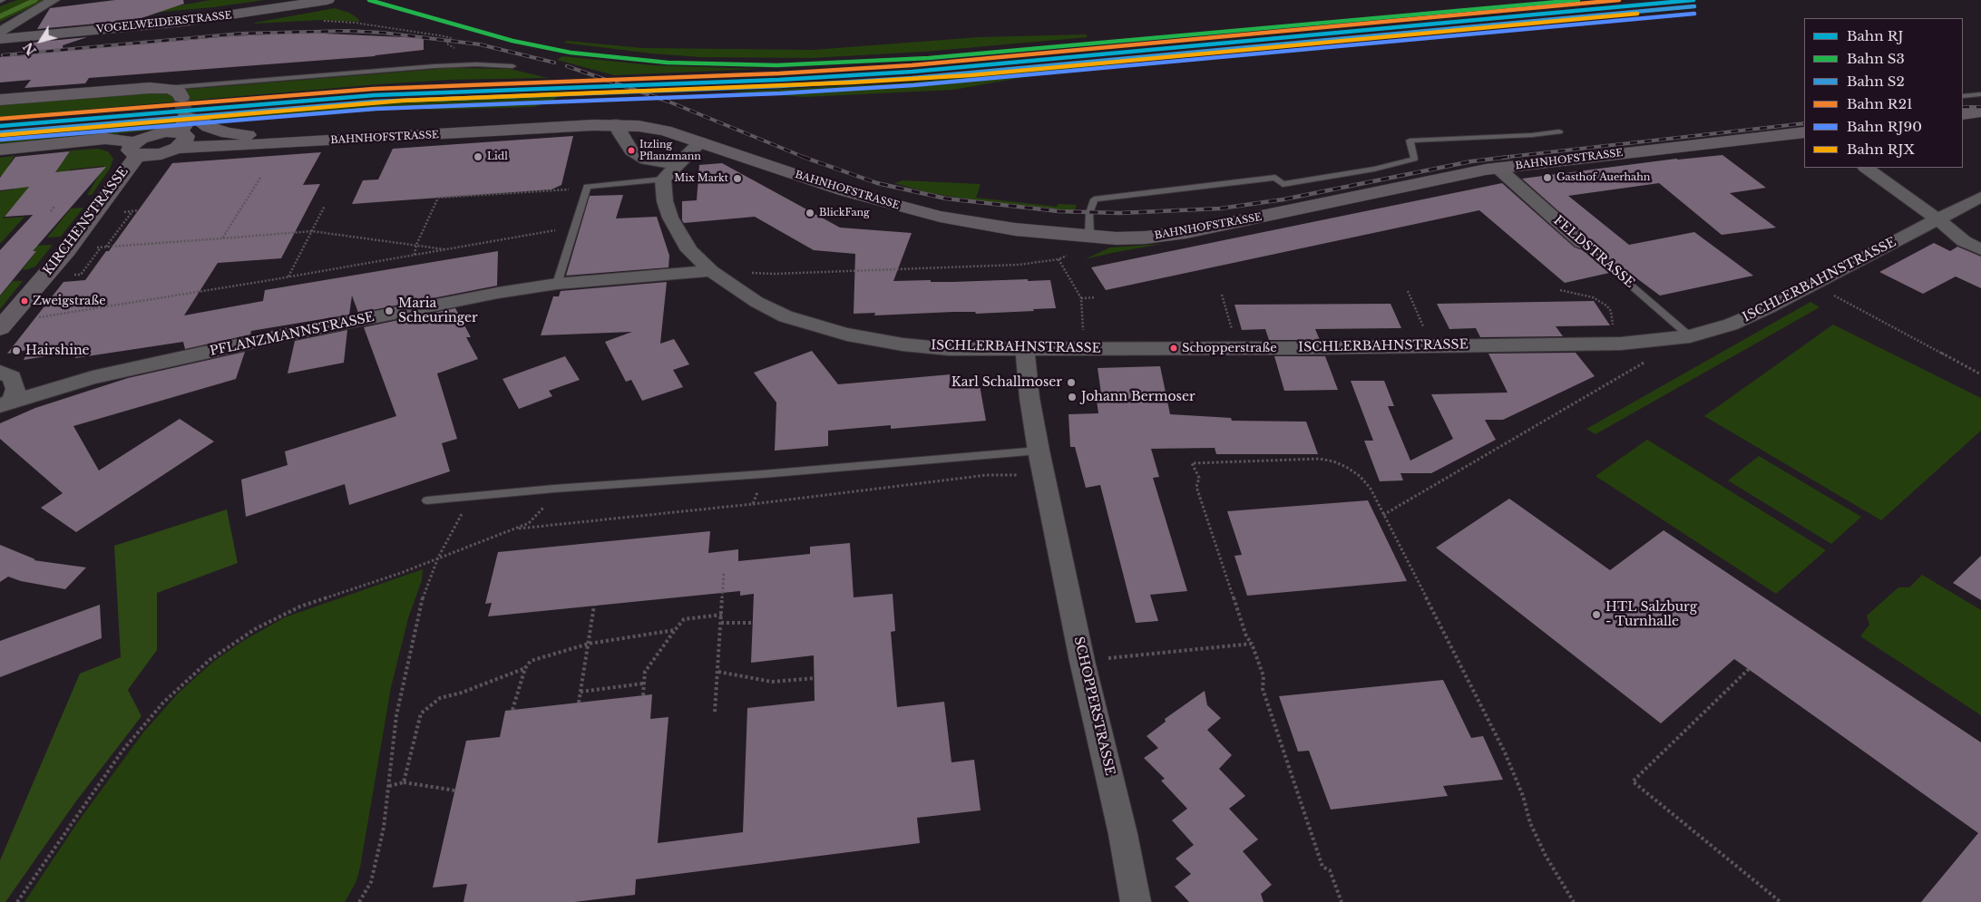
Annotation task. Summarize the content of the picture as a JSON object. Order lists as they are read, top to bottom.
{
  "streets": {
    "main road": ["VOGELWEIDERSTRASSE", "BAHNHOFSTRASSE", "KIRCHENSTRASSE"],
    "street": [
      "FELDSTRASSE",
      "ISCHLERBAHNSTRASSE",
      "PFLANZMANNSTRASSE",
      "SCHOPPERSTRASSE"
    ]
  },
  "crossings": [
    ["BAHNHOFSTRASSE", "KIRCHENSTRASSE"],
    ["BAHNHOFSTRASSE", "FELDSTRASSE"],
    ["FELDSTRASSE", "ISCHLERBAHNSTRASSE"],
    ["ISCHLERBAHNSTRASSE", "PFLANZMANNSTRASSE"],
    ["ISCHLERBAHNSTRASSE", "SCHOPPERSTRASSE"]
  ],
  "places": [
    "Itzling Pflanzmann",
    "Lidl",
    "Gasthof Auerhahn",
    "Mix Markt",
    "BlickFang",
    "Zweigstraße",
    "Maria Scheuringer",
    "Schopperstraße",
    "Hairshine",
    "Karl Schallmoser",
    "Johann Bermoser",
    "HTL Salzburg - Turnhalle"
  ],
  "lines": [
    "rail line RJ",
    "rail line S3",
    "rail line R21",
    "rail line S2",
    "rail line RJ90",
    "rail line RJX"
  ],
  "legend": [
    "Bahn RJ",
    "Bahn S3",
    "Bahn S2",
    "Bahn R21",
    "Bahn RJ90",
    "Bahn RJX"
  ],
  "north": "bottom left"
}
